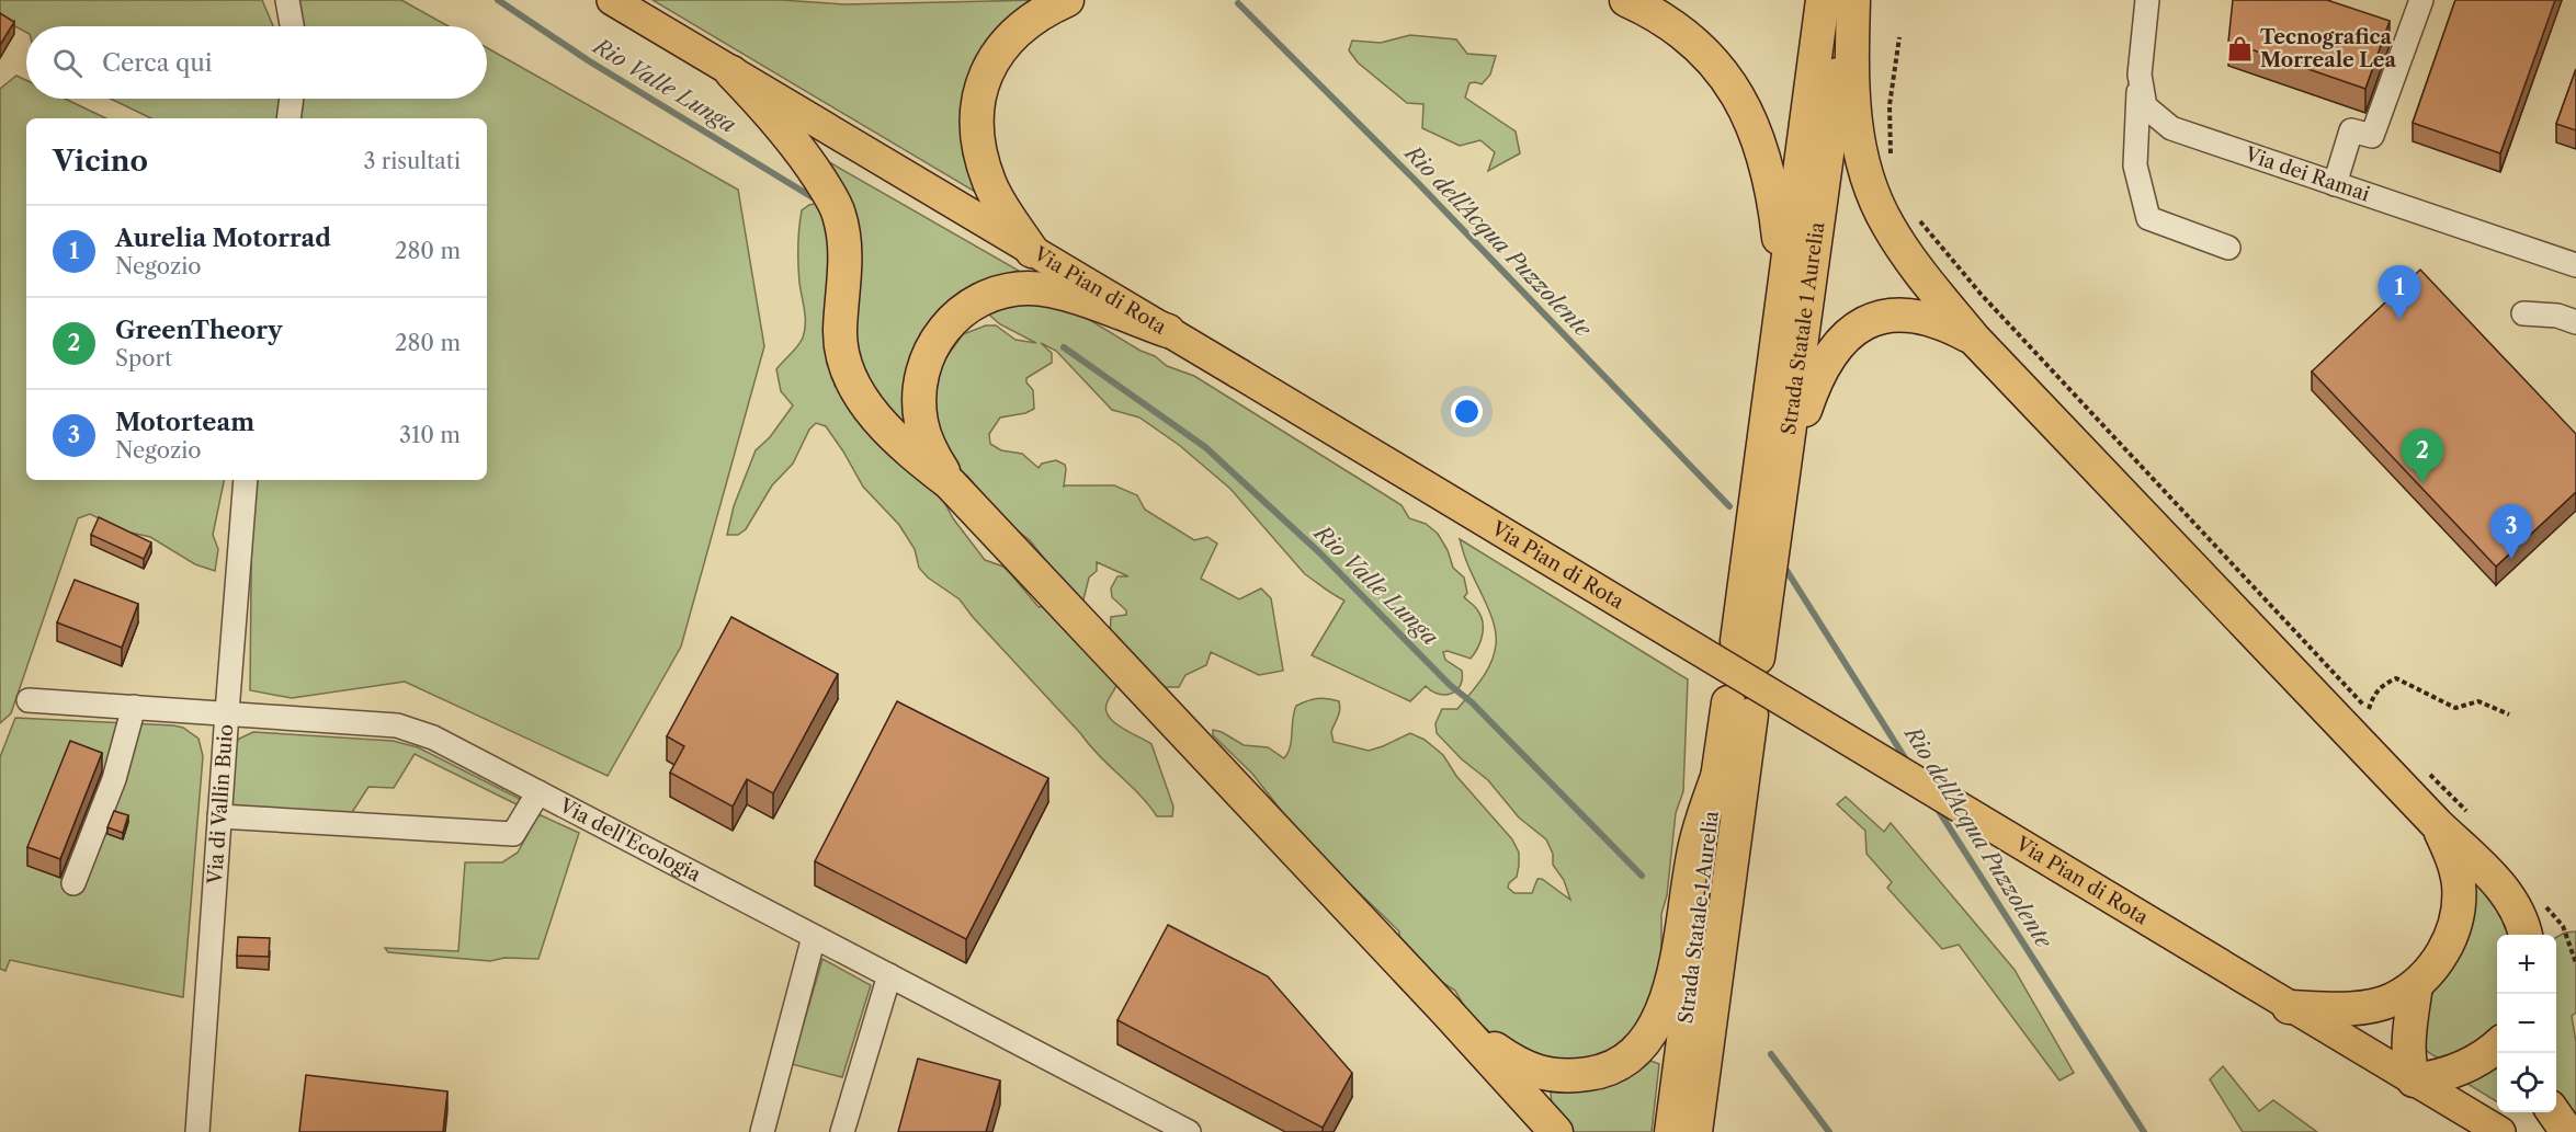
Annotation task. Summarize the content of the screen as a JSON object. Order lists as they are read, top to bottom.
{
  "streets": {
    "highway": ["Strada Statale 1 Aurelia"],
    "main road": ["Via Pian di Rota"],
    "street": ["Via dei Ramai", "Via di Vallin Buio", "Via dell'Ecologia"]
  },
  "crossings": [
    ["Via di Vallin Buio", "Via dell'Ecologia"]
  ],
  "water": ["Rio Valle Lunga", "Rio dell'Acqua Puzzolente"],
  "places": {
    "shop": ["Tecnografica Morreale Lea"]
  },
  "page": {
    "search": "Cerca qui",
    "heading": ["Vicino", "3 risultati"],
    "list": [
      {
        "mark": "1",
        "name": "Aurelia Motorrad",
        "note": "Negozio",
        "value": "280 m"
      },
      {
        "mark": "2",
        "name": "GreenTheory",
        "note": "Sport",
        "value": "280 m"
      },
      {
        "mark": "3",
        "name": "Motorteam",
        "note": "Negozio",
        "value": "310 m"
      }
    ],
    "pins": ["1", "2", "3"],
    "map_buttons": ["+", "−"]
  }
}
